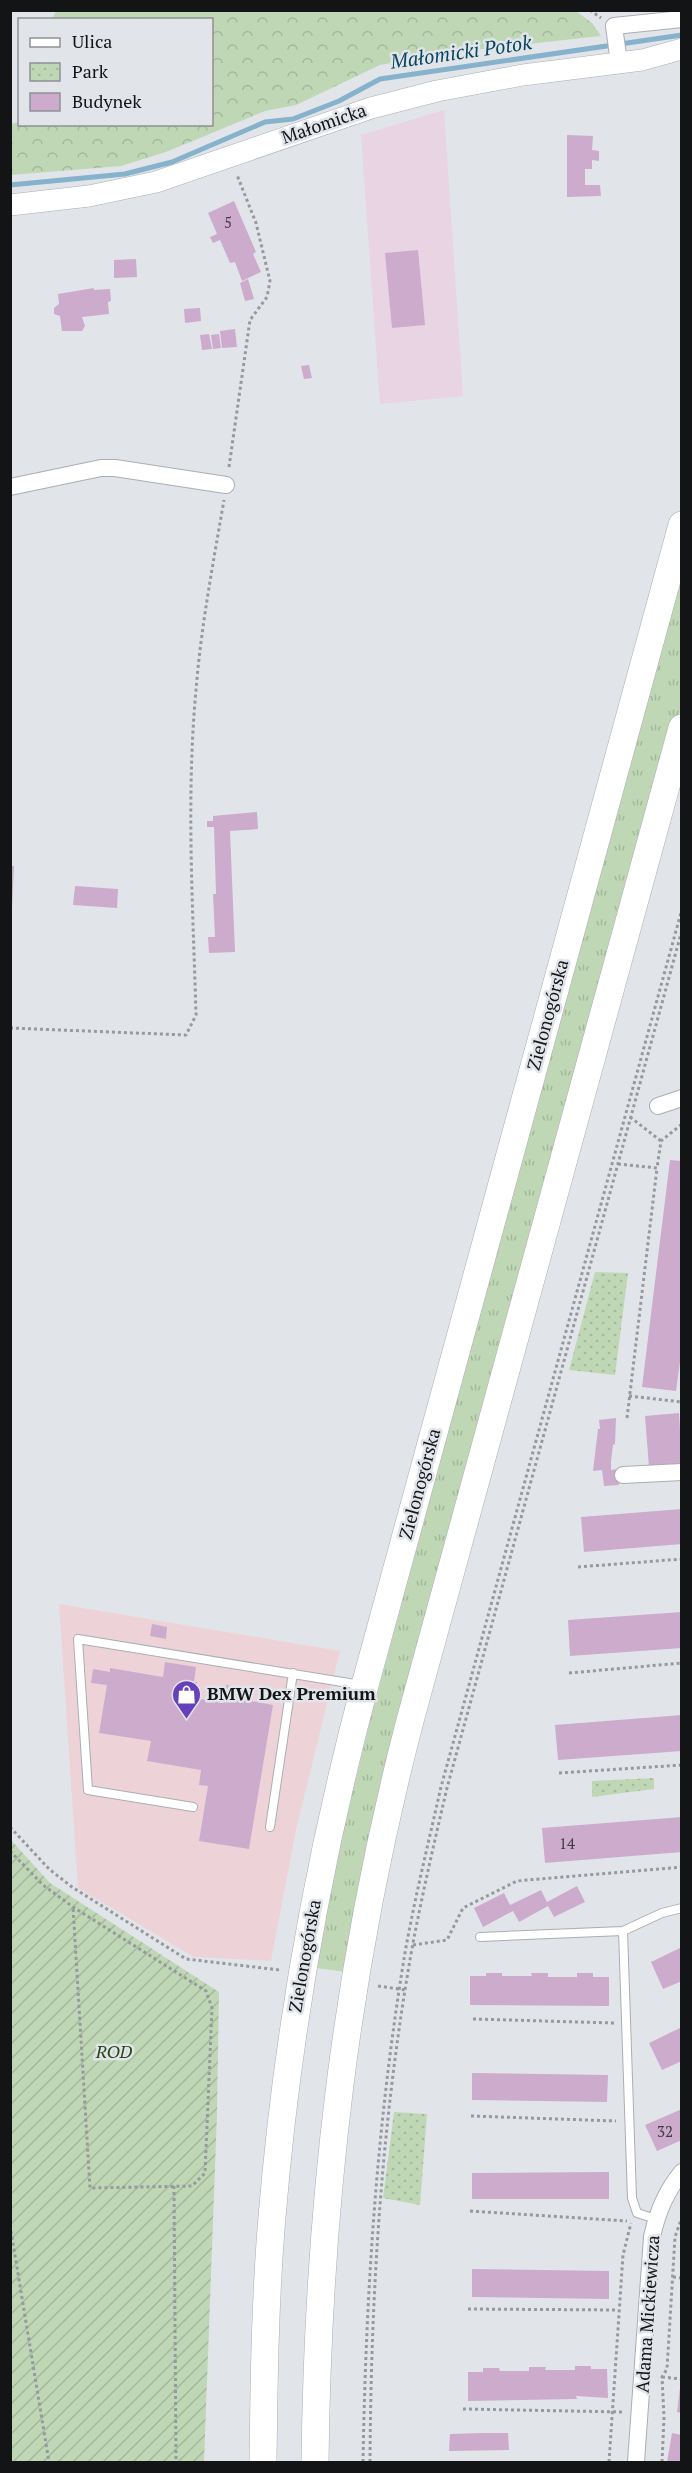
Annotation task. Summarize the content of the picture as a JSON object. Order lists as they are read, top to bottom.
{
  "streets": {
    "main road": ["Zielonogórska"],
    "street": ["Małomicka", "Adama Mickiewicza"]
  },
  "water": ["Małomicki Potok"],
  "parks": ["ROD"],
  "places": {
    "shop": ["BMW Dex Premium"]
  },
  "house_numbers": ["5", "14", "32"],
  "legend": ["Ulica", "Park", "Budynek"]
}
